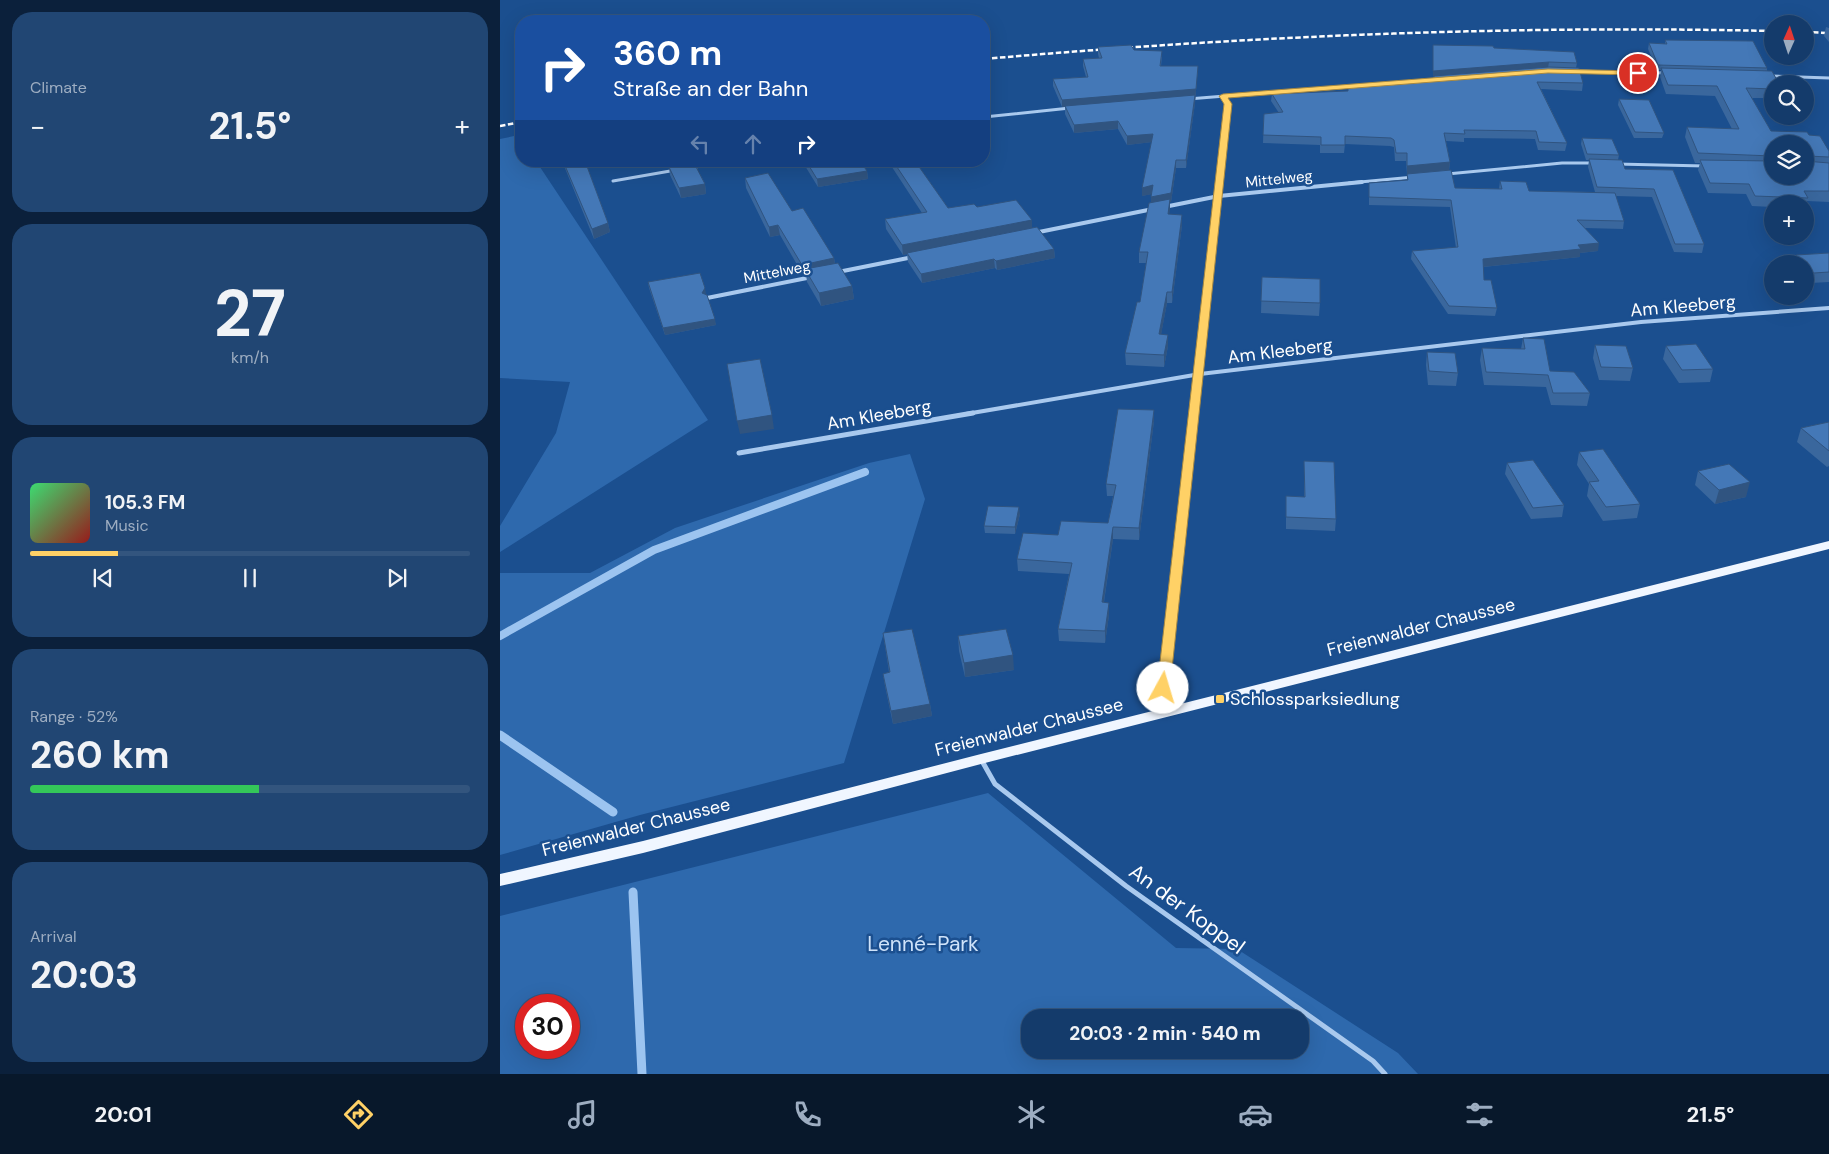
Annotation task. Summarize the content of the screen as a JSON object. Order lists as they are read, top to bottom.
{
  "streets": {
    "main road": ["Freienwalder Chaussee"],
    "street": ["Mittelweg", "Am Kleeberg"],
    "lane": ["An der Koppel"]
  },
  "crossings": [
    ["Freienwalder Chaussee", "An der Koppel"]
  ],
  "parks": ["Lenné-Park"],
  "places": {
    "transit": ["Schlossparksiedlung"]
  },
  "north": "top",
  "page": {
    "tile": [
      "Climate",
      ["27", "km/h"],
      ["Range · 52%", "260 km"],
      ["Arrival", "20:03"]
    ],
    "map_buttons": ["+", "−"],
    "turn": ["360 m", "Straße an der Bahn"],
    "heat": ["−", "21.5°", "+"],
    "song": ["105.3 FM", "Music"],
    "limit": "30",
    "trip": "20:03 · 2 min · 540 m",
    "tabs": ["20:01", "21.5°"]
  }
}
